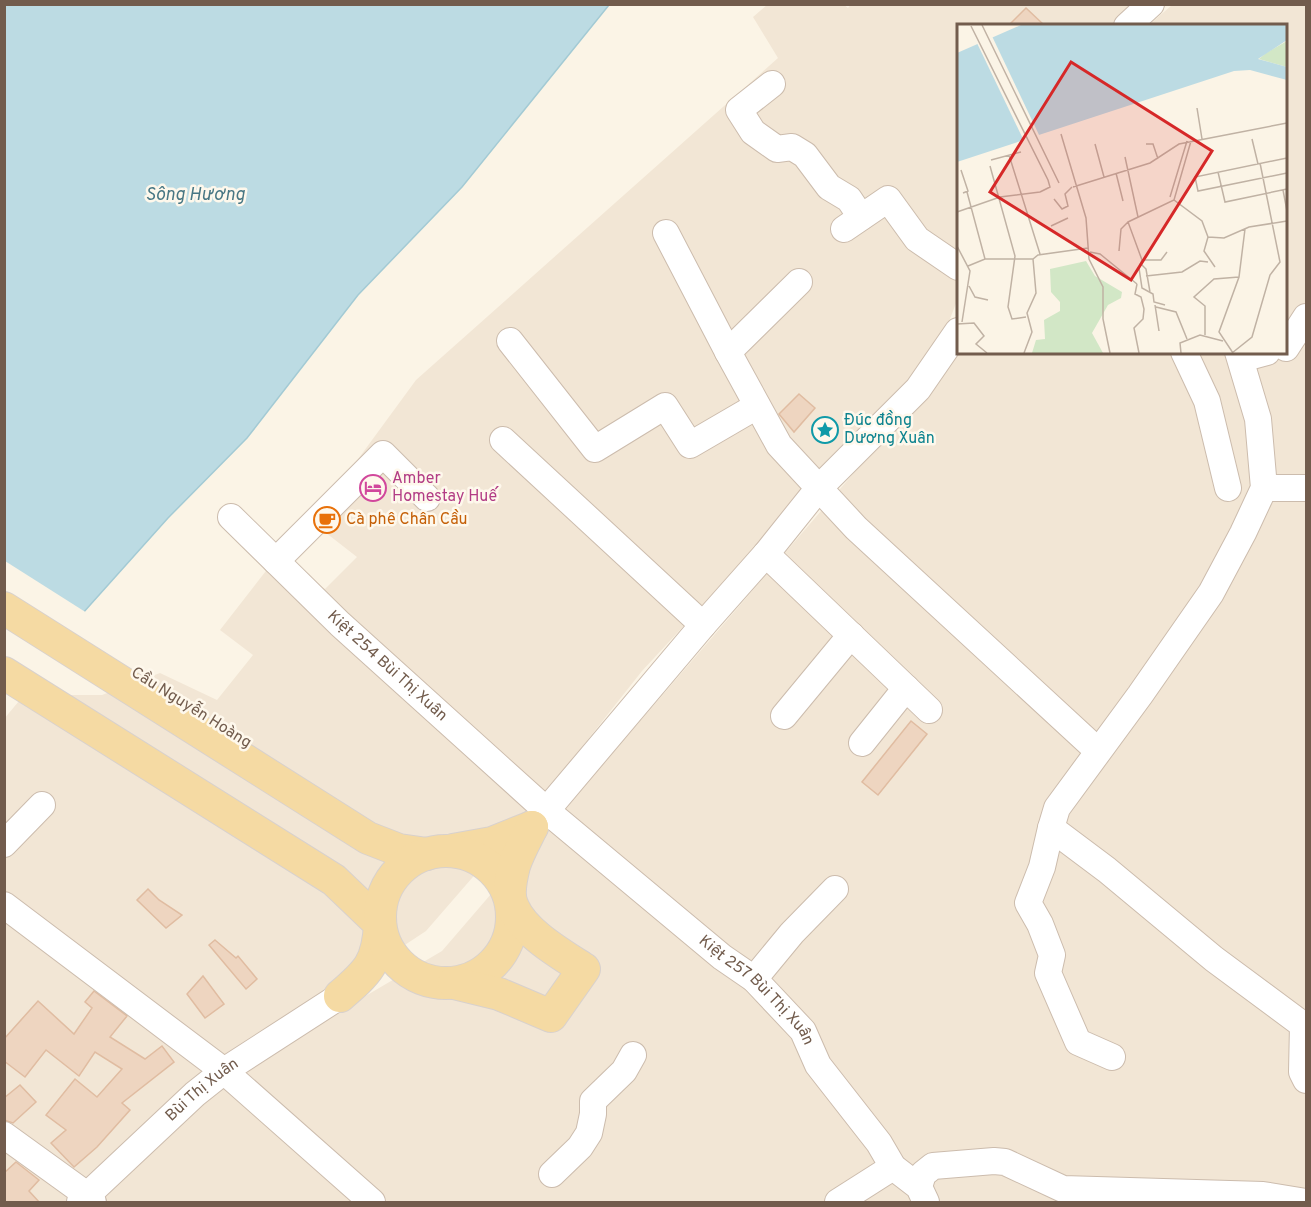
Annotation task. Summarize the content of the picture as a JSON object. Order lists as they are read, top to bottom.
{
  "streets": {
    "main road": ["Cầu Nguyễn Hoàng"],
    "street": ["Kiệt 254 Bùi Thị Xuân", "Kiệt 257 Bùi Thị Xuân", "Bùi Thị Xuân"]
  },
  "crossings": [
    ["Kiệt 254 Bùi Thị Xuân", "Kiệt 257 Bùi Thị Xuân"]
  ],
  "water": ["Sông Hương"],
  "places": {
    "place": ["Đúc đồng Dương Xuân"],
    "hotel": ["Amber Homestay Huế"],
    "cafe": ["Cà phê Chân Cầu"]
  }
}
